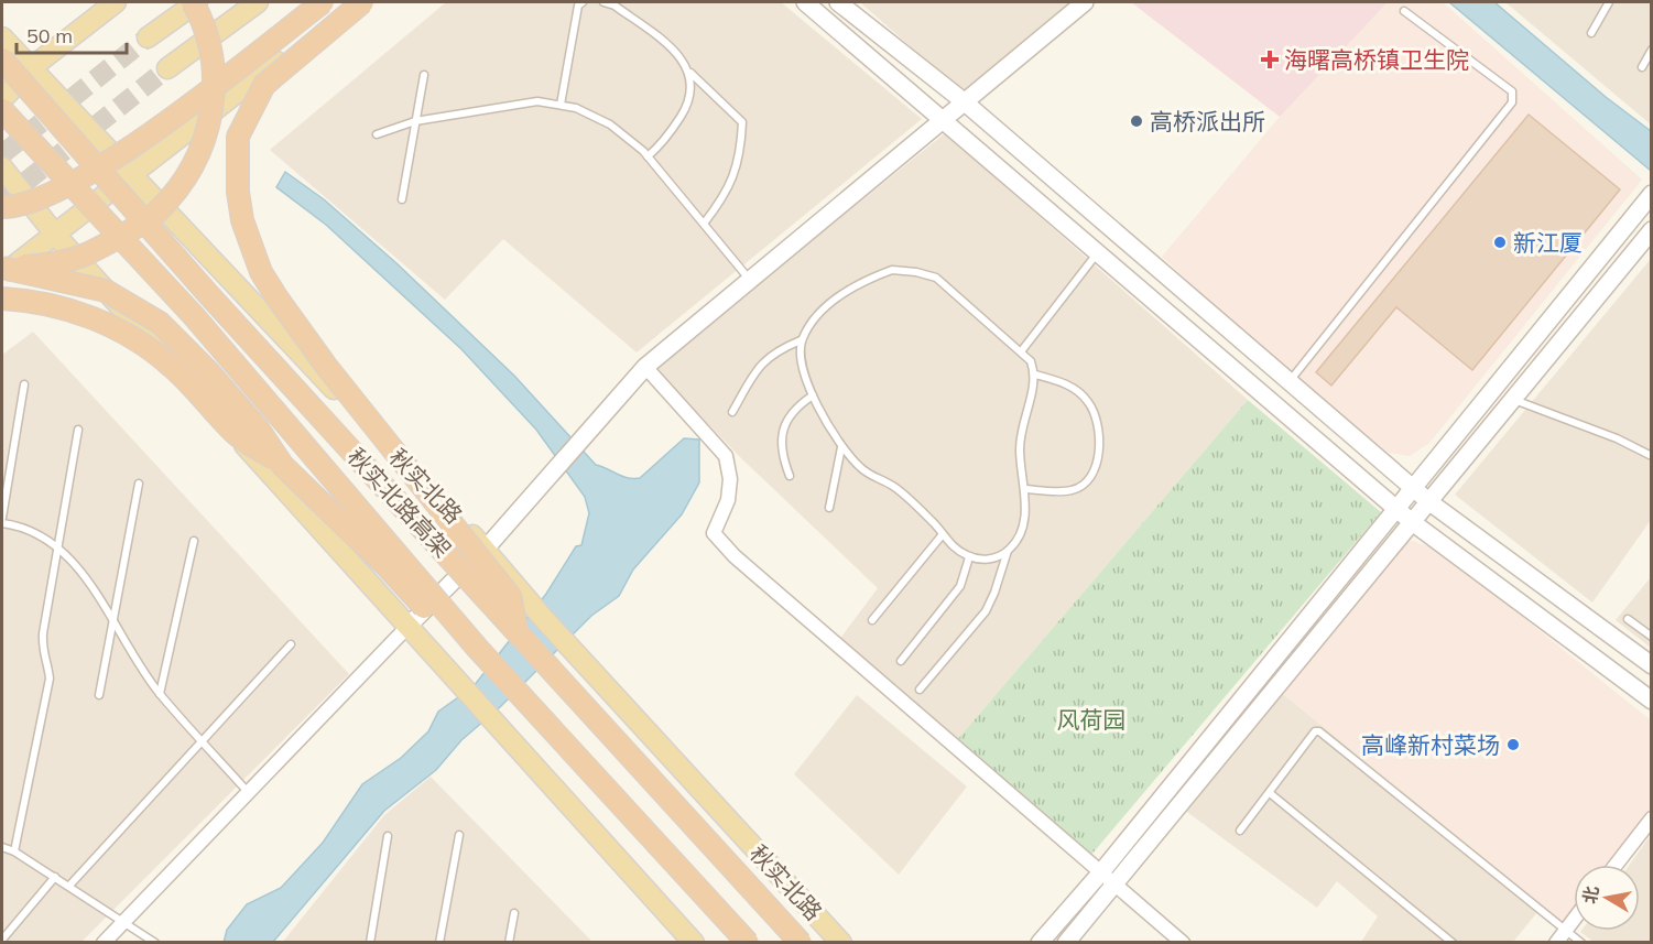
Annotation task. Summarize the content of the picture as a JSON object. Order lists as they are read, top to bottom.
{
  "streets": {
    "highway": ["秋实北路高架"],
    "main road": ["秋实北路"]
  },
  "parks": ["风荷园"],
  "places": {
    "health": ["海曙高桥镇卫生院"],
    "other": ["高桥派出所", "新江厦", "高峰新村菜场"]
  },
  "scale_bar": "50 m",
  "north": "left"
}
